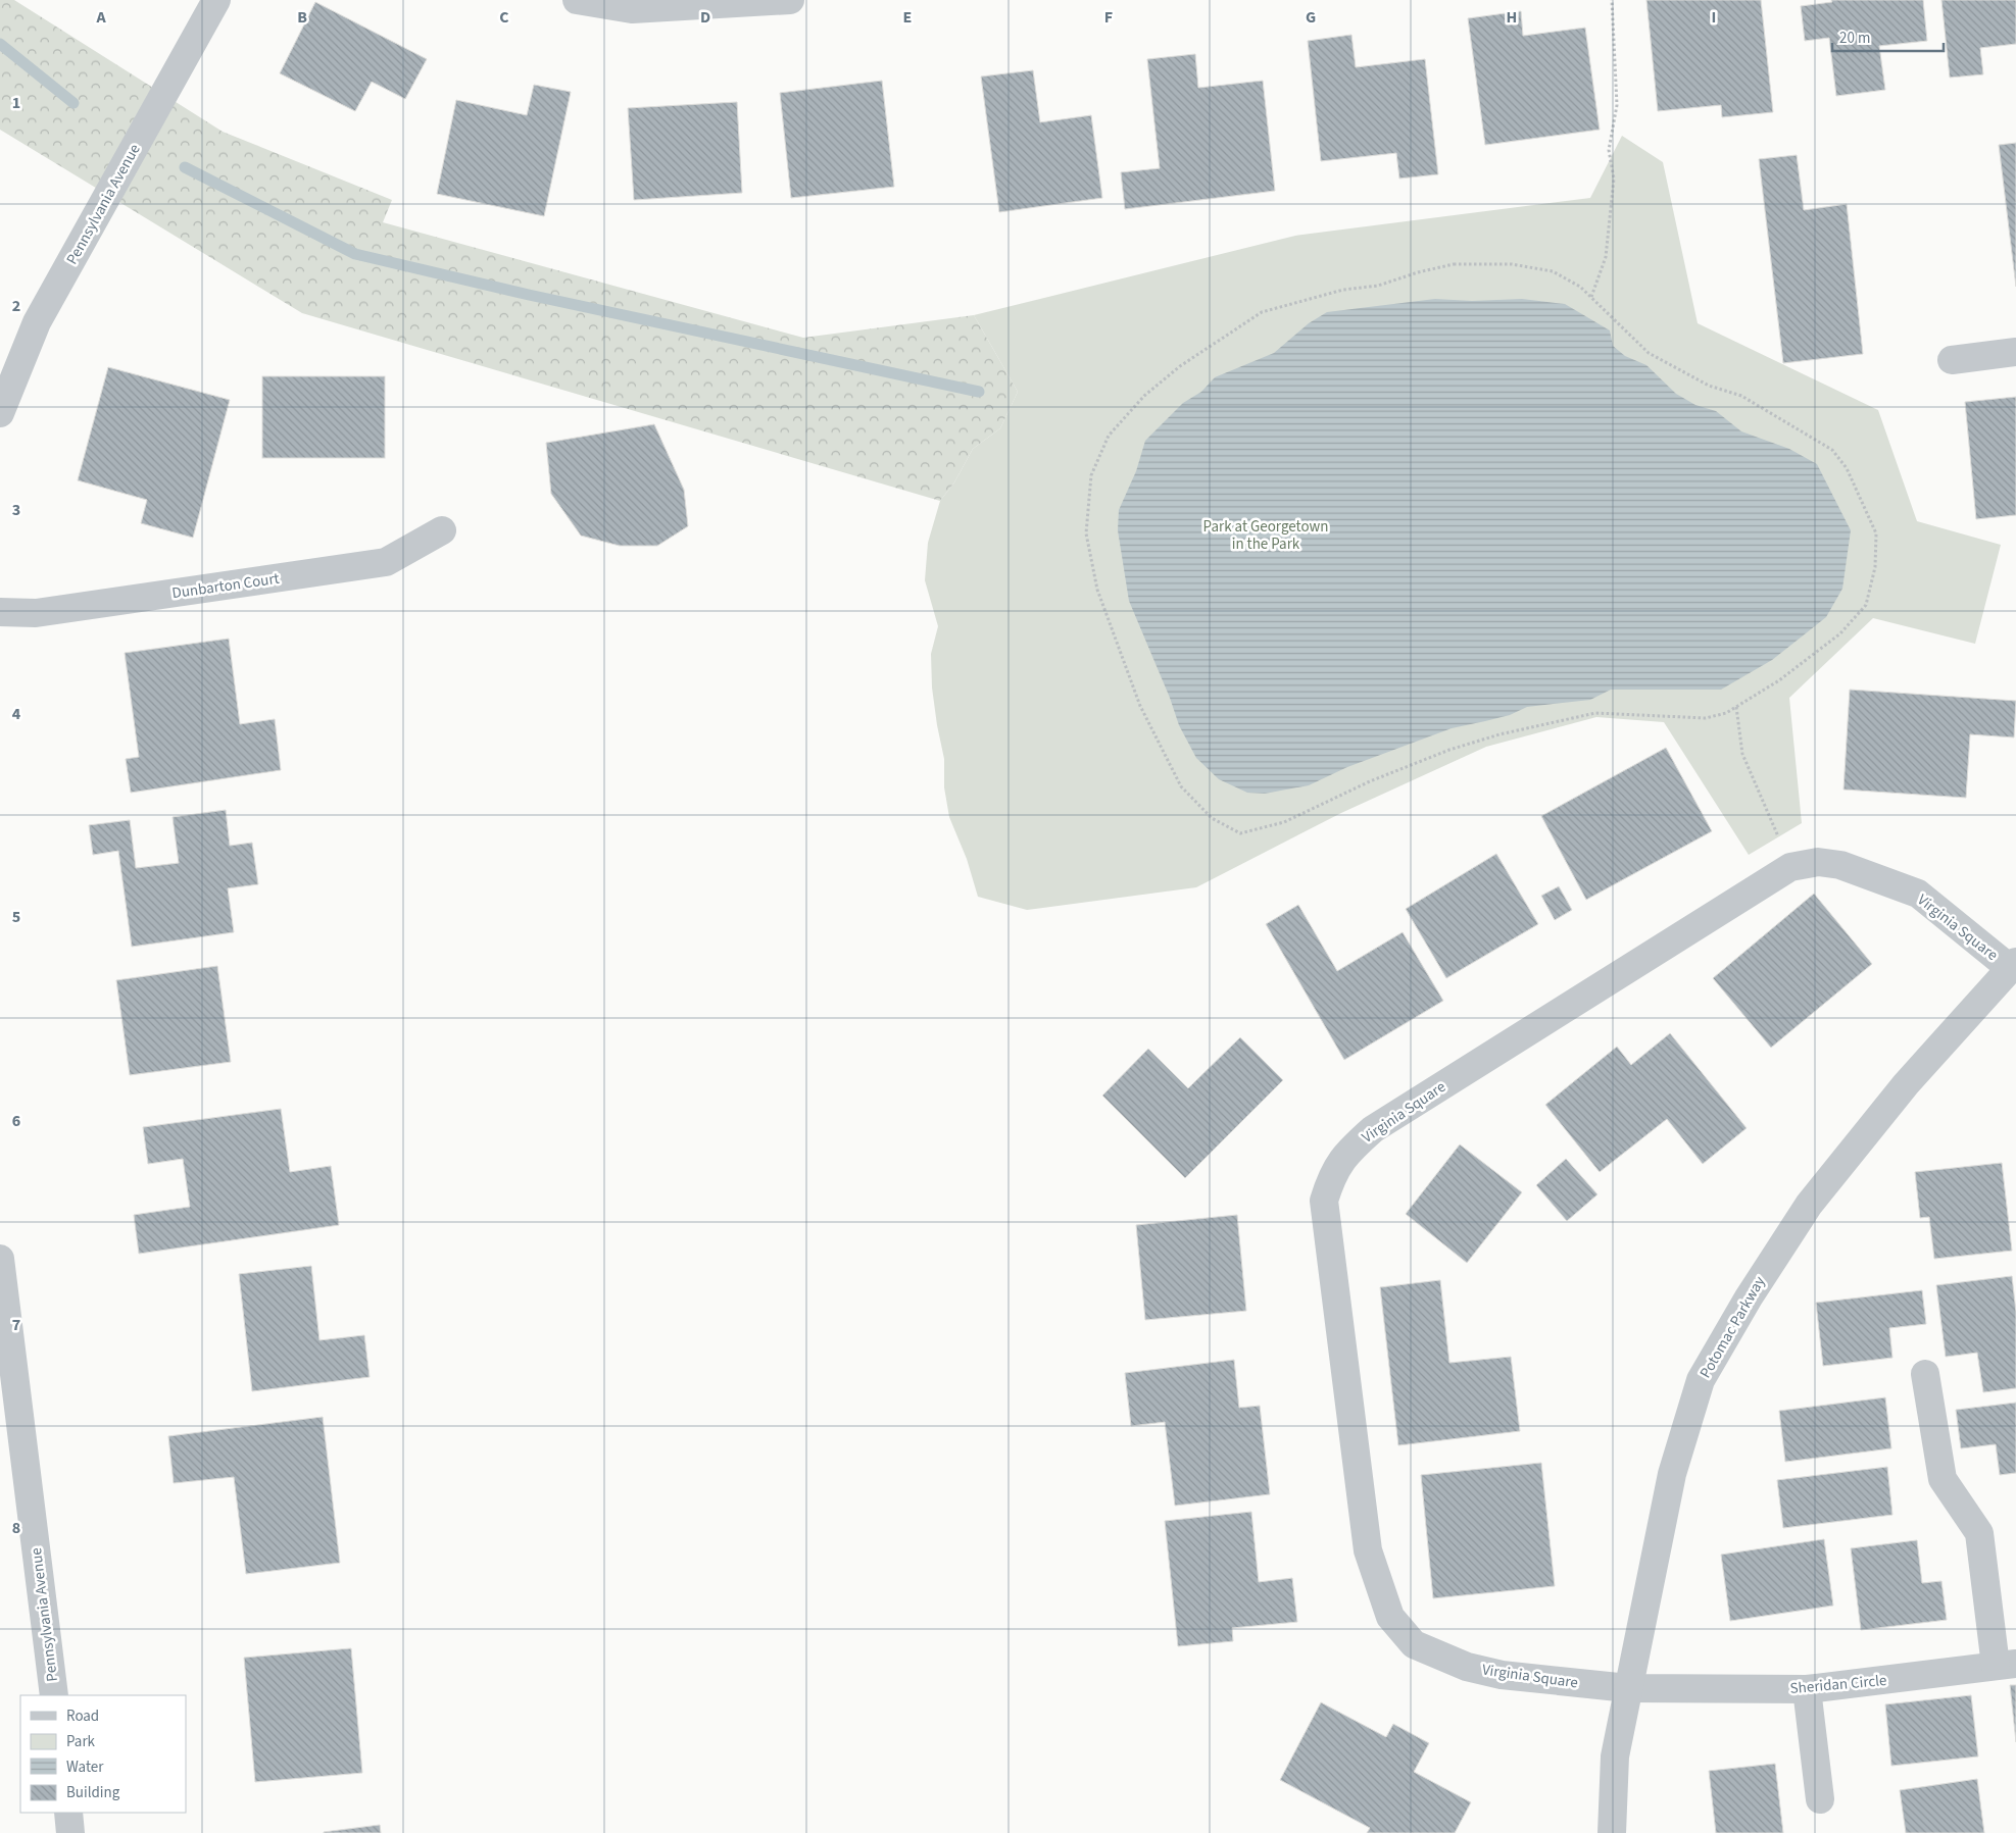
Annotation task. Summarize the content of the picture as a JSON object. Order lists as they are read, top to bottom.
{
  "streets": {
    "street": [
      "Pennsylvania Avenue",
      "Dunbarton Court",
      "Virginia Square",
      "Potomac Parkway",
      "Sheridan Circle"
    ]
  },
  "crossings": [
    ["Virginia Square", "Potomac Parkway"],
    ["Virginia Square", "Sheridan Circle"],
    ["Potomac Parkway", "Sheridan Circle"]
  ],
  "parks": ["Park at Georgetown in the Park"],
  "legend": [
    "Road",
    "Park",
    "Water",
    "Building"
  ],
  "scale_bar": "20 m",
  "grid": {
    "columns": [
      "A",
      "B",
      "C",
      "D",
      "E",
      "F",
      "G",
      "H",
      "I"
    ],
    "rows": [
      "1",
      "2",
      "3",
      "4",
      "5",
      "6",
      "7",
      "8"
    ]
  }
}
